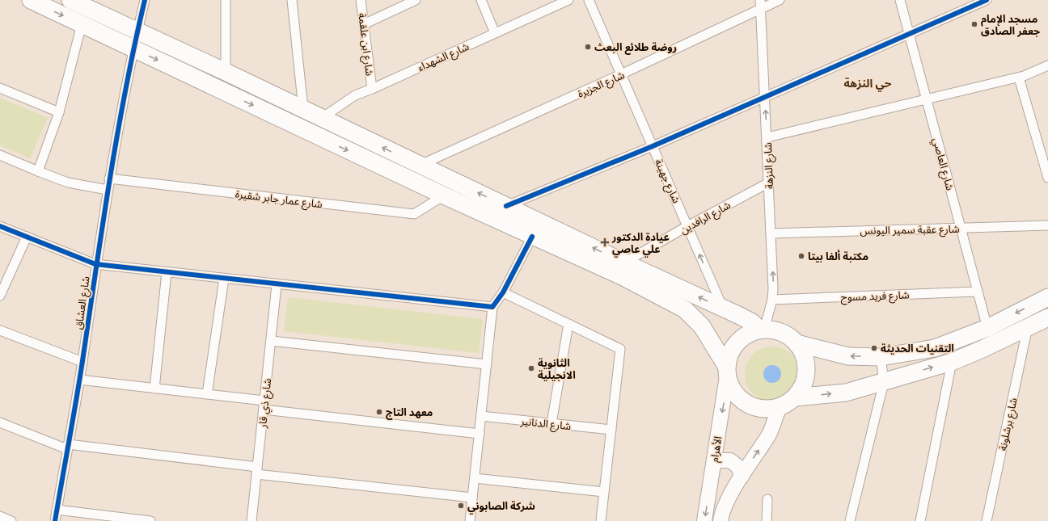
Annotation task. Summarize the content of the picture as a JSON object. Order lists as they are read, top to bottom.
{
  "streets": {
    "main road": ["الأهرام"],
    "street": [
      "شارع ابن علقمة",
      "شارع الشهداء",
      "شارع الجزيرة",
      "شارع العاصي",
      "شارع النزهة",
      "شارع جهينة",
      "شارع عمار جابر شقيرة",
      "شارع الرافدين",
      "شارع عقبة سمير اليونس",
      "شارع فريد مسوح",
      "شارع العشاق",
      "شارع ذي قار",
      "شارع الدنانير",
      "شارع برشلونة"
    ]
  },
  "crossings": [
    ["شارع ابن علقمة", "شارع الشهداء"],
    ["شارع الجزيرة", "شارع النزهة"],
    ["شارع الجزيرة", "شارع جهينة"],
    ["شارع العاصي", "شارع عقبة سمير اليونس"],
    ["شارع العاصي", "شارع فريد مسوح"],
    ["شارع النزهة", "شارع الرافدين"],
    ["شارع النزهة", "شارع عقبة سمير اليونس"],
    ["شارع النزهة", "شارع فريد مسوح"],
    ["شارع النزهة", "الأهرام"],
    ["شارع جهينة", "شارع الرافدين"],
    ["شارع عمار جابر شقيرة", "شارع العشاق"]
  ],
  "districts": ["حي النزهة"],
  "places": {
    "other": [
      "مسجد الإمام جعفر الصادق",
      "روضة طلائع البعث",
      "مكتبة ألفا بيتا",
      "التقنيات الحديثة",
      "الثانوية الانجيلية",
      "معهد التاج",
      "شركة الصابوني"
    ],
    "health": ["عيادة الدكتور علي عاصي"]
  }
}
